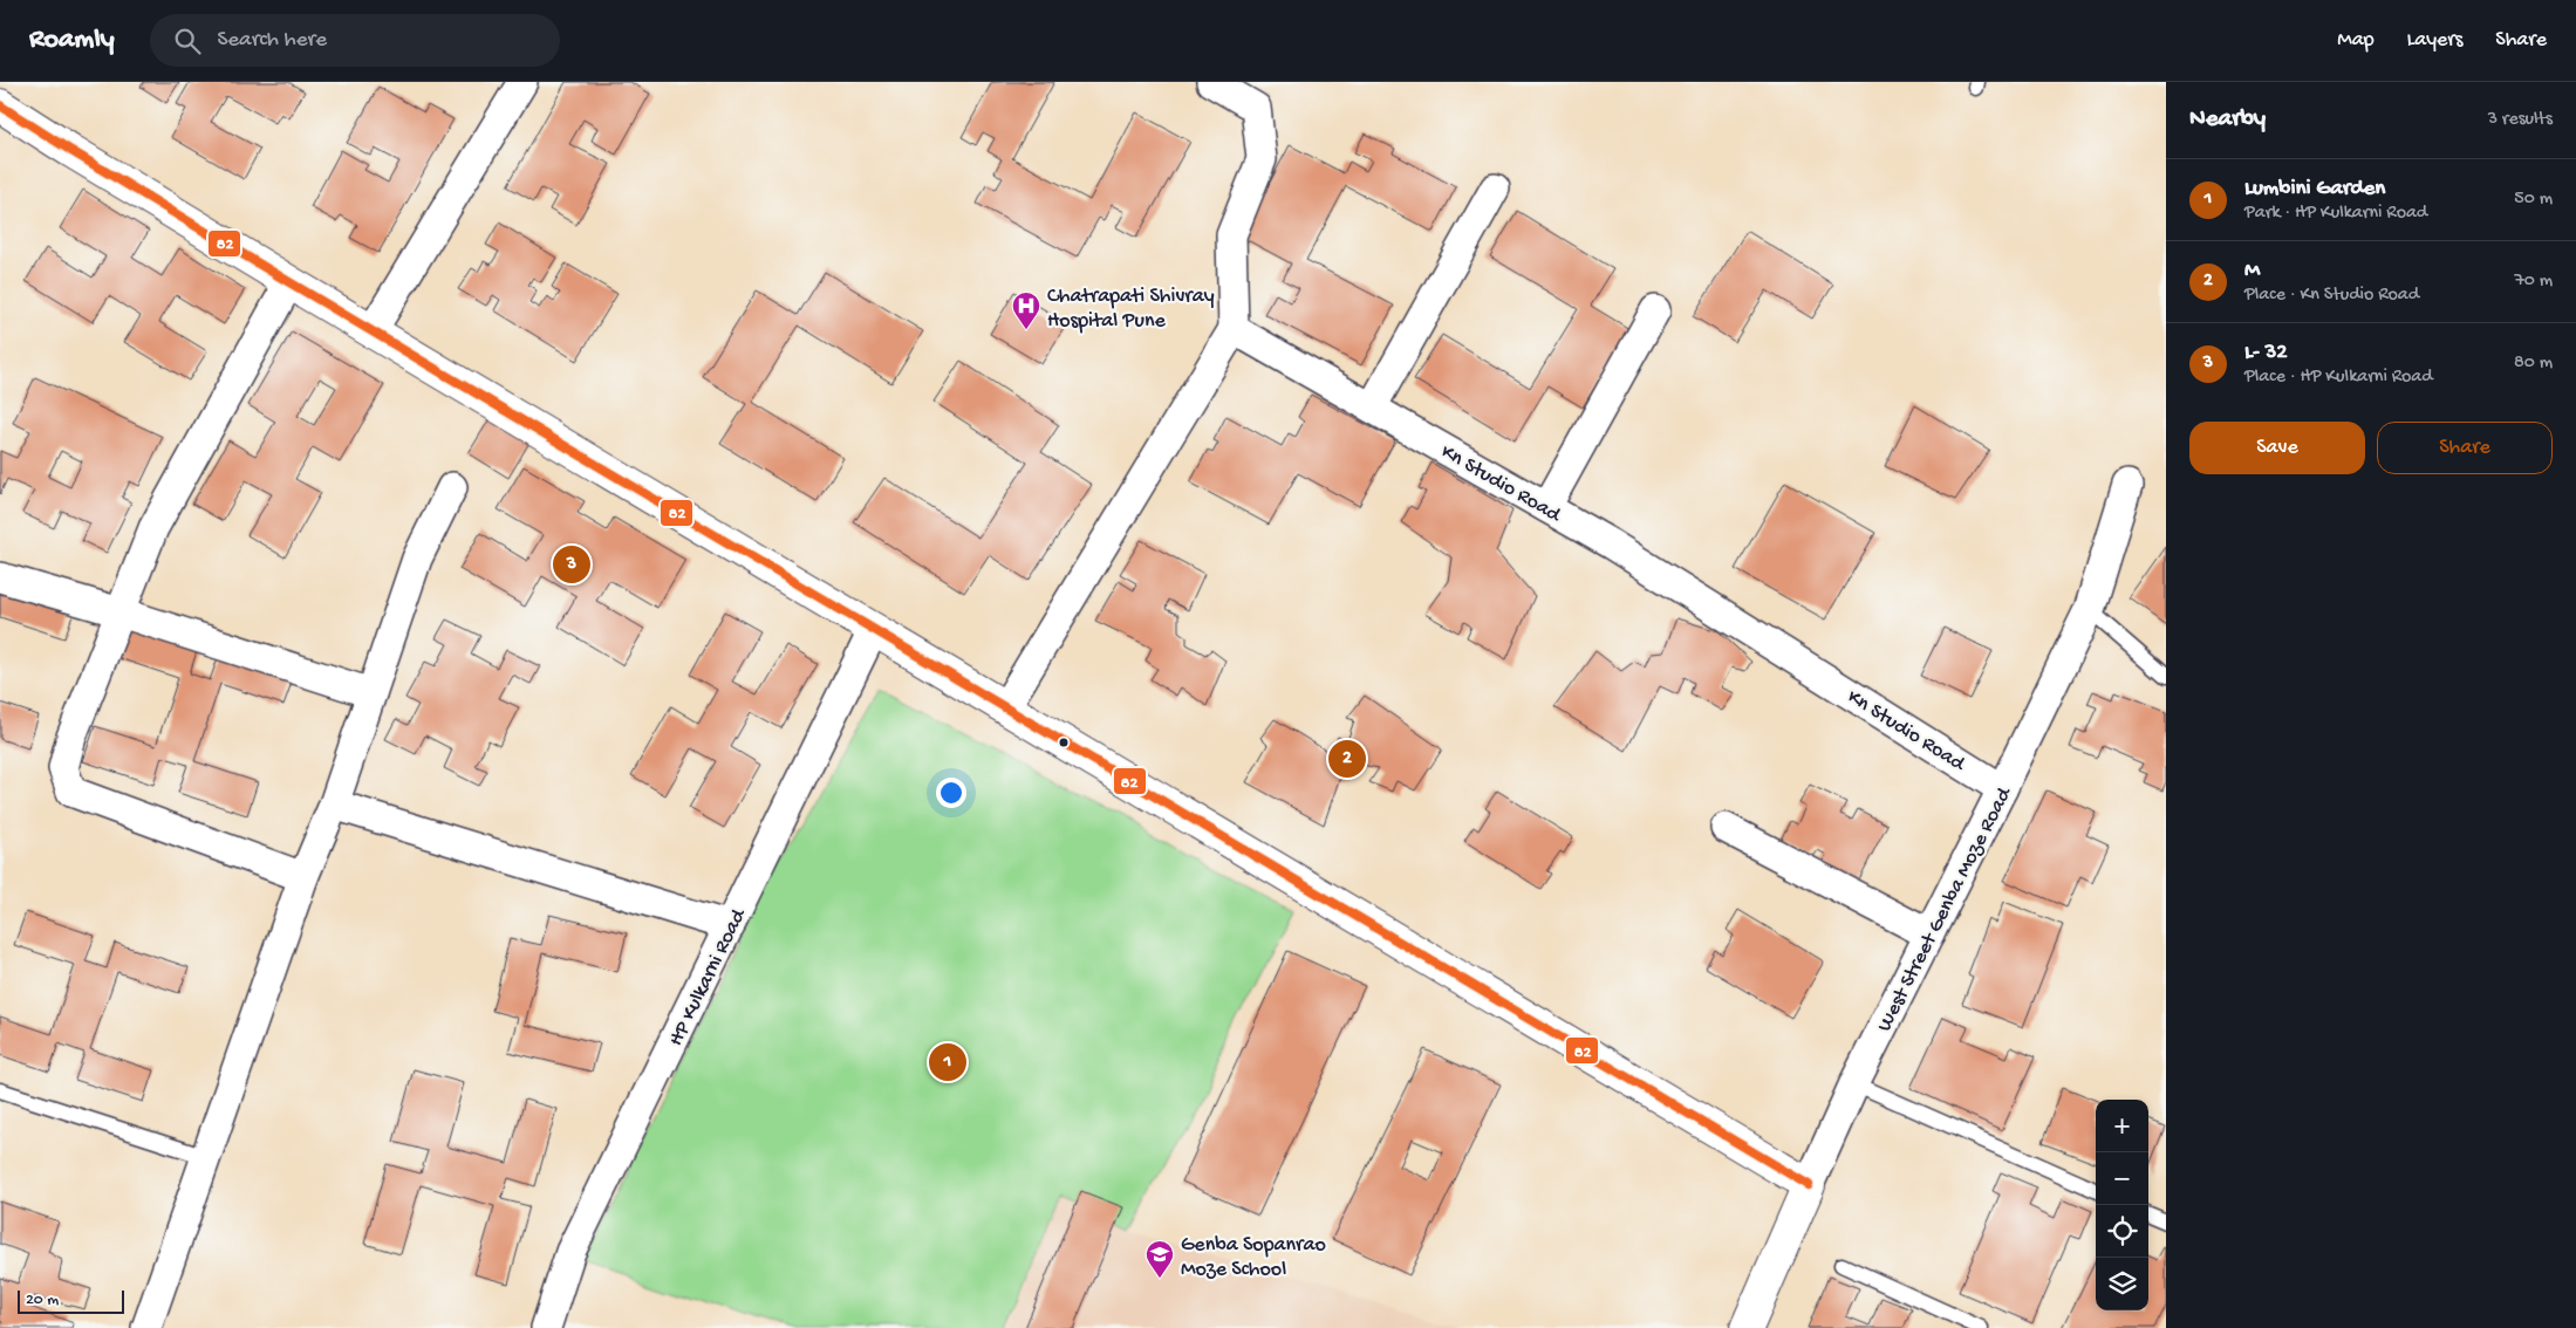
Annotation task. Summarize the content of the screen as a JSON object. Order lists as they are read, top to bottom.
{
  "streets": {
    "street": ["Kn Studio Road", "West Street Genba Moze Road", "HP Kulkarni Road"]
  },
  "crossings": [
    ["Kn Studio Road", "West Street Genba Moze Road"]
  ],
  "places": {
    "hospital": ["Chatrapati Shivray Hospital Pune"],
    "school or university": ["Genba Sopanrao Moze School"]
  },
  "lines": ["transit line 82"],
  "scale_bar": "20 m",
  "page": {
    "header": "Roamly",
    "search": "Search here",
    "nav": ["Map", "Layers", "Share"],
    "heading": ["Nearby", "3 results"],
    "list": [
      {
        "mark": "1",
        "name": "Lumbini Garden",
        "note": "Park · HP Kulkarni Road",
        "value": "50 m"
      },
      {
        "mark": "2",
        "name": "M",
        "note": "Place · Kn Studio Road",
        "value": "70 m"
      },
      {
        "mark": "3",
        "name": "L- 32",
        "note": "Place · HP Kulkarni Road",
        "value": "80 m"
      }
    ],
    "buttons": ["Save", "Share"],
    "pins": ["3", "2", "1"],
    "map_buttons": ["+", "−"],
    "scale": "20 m"
  }
}
